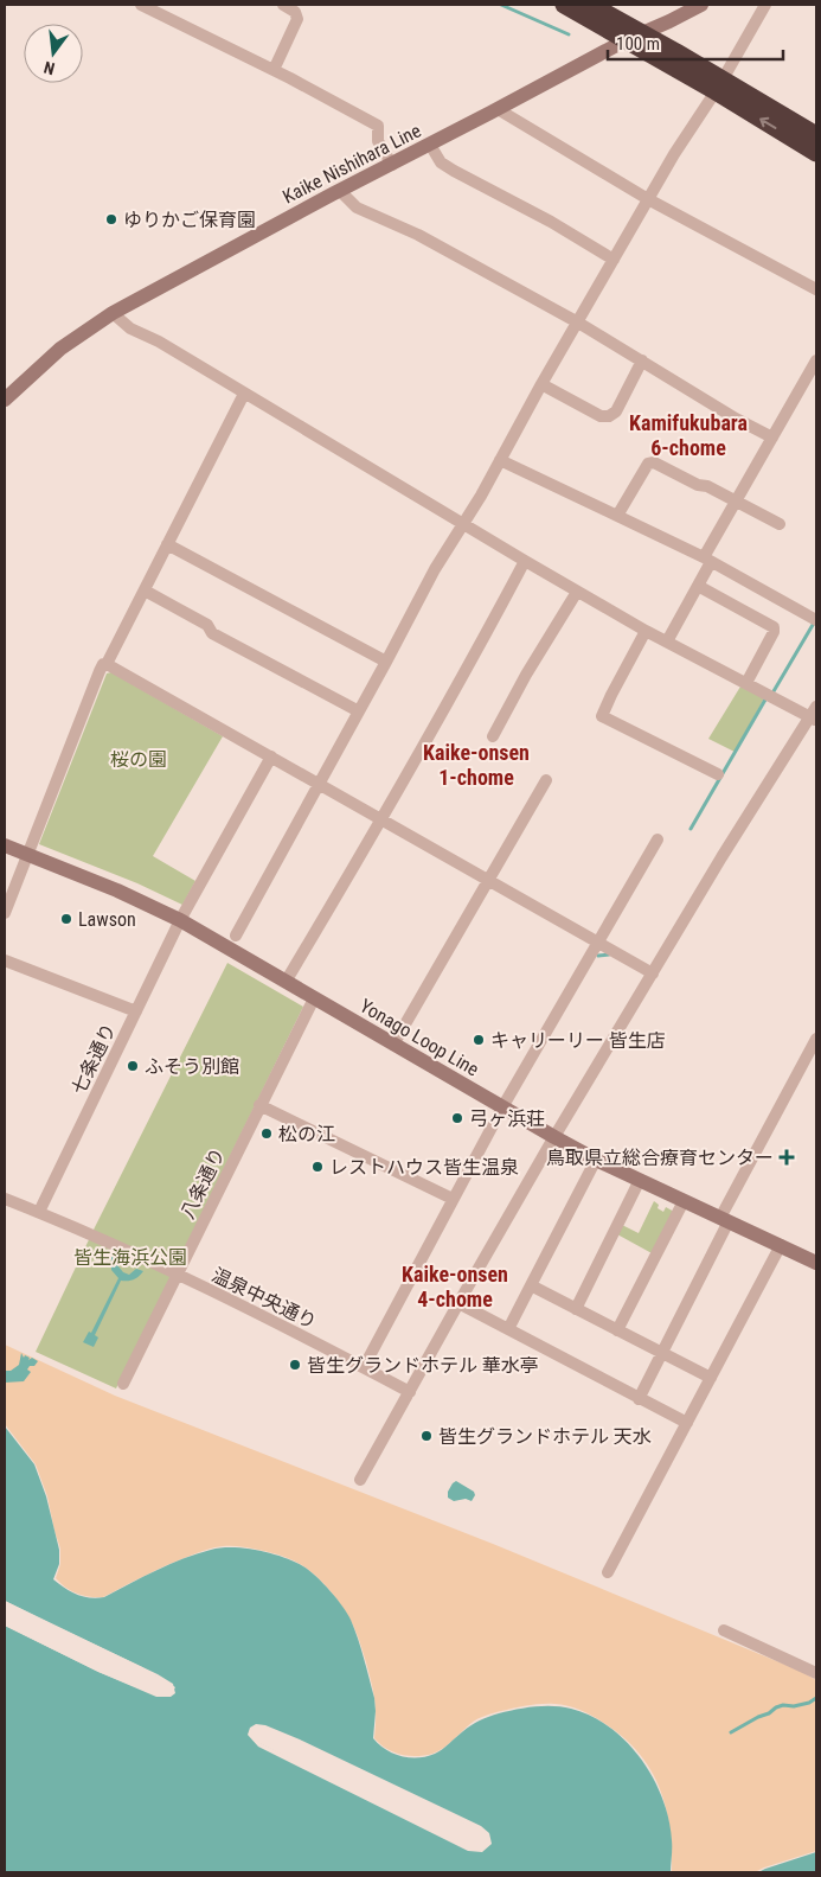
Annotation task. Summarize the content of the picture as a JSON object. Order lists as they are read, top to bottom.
{
  "streets": {
    "main road": ["Kaike Nishihara Line", "Yonago Loop Line"],
    "street": ["七条通り", "八条通り", "温泉中央通り"]
  },
  "crossings": [
    ["Yonago Loop Line", "七条通り"],
    ["Yonago Loop Line", "八条通り"],
    ["七条通り", "温泉中央通り"],
    ["八条通り", "温泉中央通り"]
  ],
  "districts": ["Kamifukubara 6-chome", "Kaike-onsen 1-chome", "Kaike-onsen 4-chome"],
  "parks": ["桜の園", "皆生海浜公園"],
  "places": {
    "other": [
      "ゆりかご保育園",
      "Lawson",
      "キャリーリー 皆生店",
      "ふそう別館",
      "弓ヶ浜荘",
      "松の江",
      "レストハウス皆生温泉",
      "皆生グランドホテル 華水亭",
      "皆生グランドホテル 天水"
    ],
    "health": ["鳥取県立総合療育センター"]
  },
  "scale_bar": "100 m",
  "north": "bottom"
}
